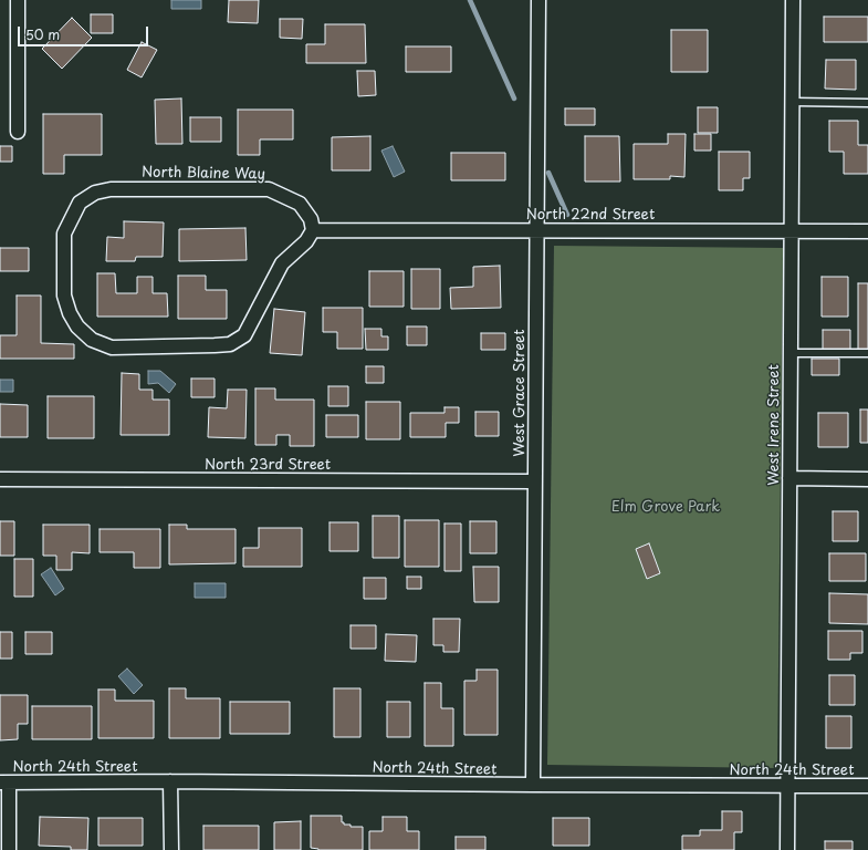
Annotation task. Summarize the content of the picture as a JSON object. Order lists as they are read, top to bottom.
{
  "streets": {
    "street": [
      "North Blaine Way",
      "North 22nd Street",
      "West Grace Street",
      "West Irene Street",
      "North 23rd Street",
      "North 24th Street"
    ]
  },
  "crossings": [
    ["North Blaine Way", "North 22nd Street"],
    ["North 22nd Street", "West Grace Street"],
    ["North 22nd Street", "West Irene Street"],
    ["West Grace Street", "North 23rd Street"],
    ["West Grace Street", "North 24th Street"],
    ["West Irene Street", "North 24th Street"]
  ],
  "parks": ["Elm Grove Park"],
  "scale_bar": "50 m"
}
